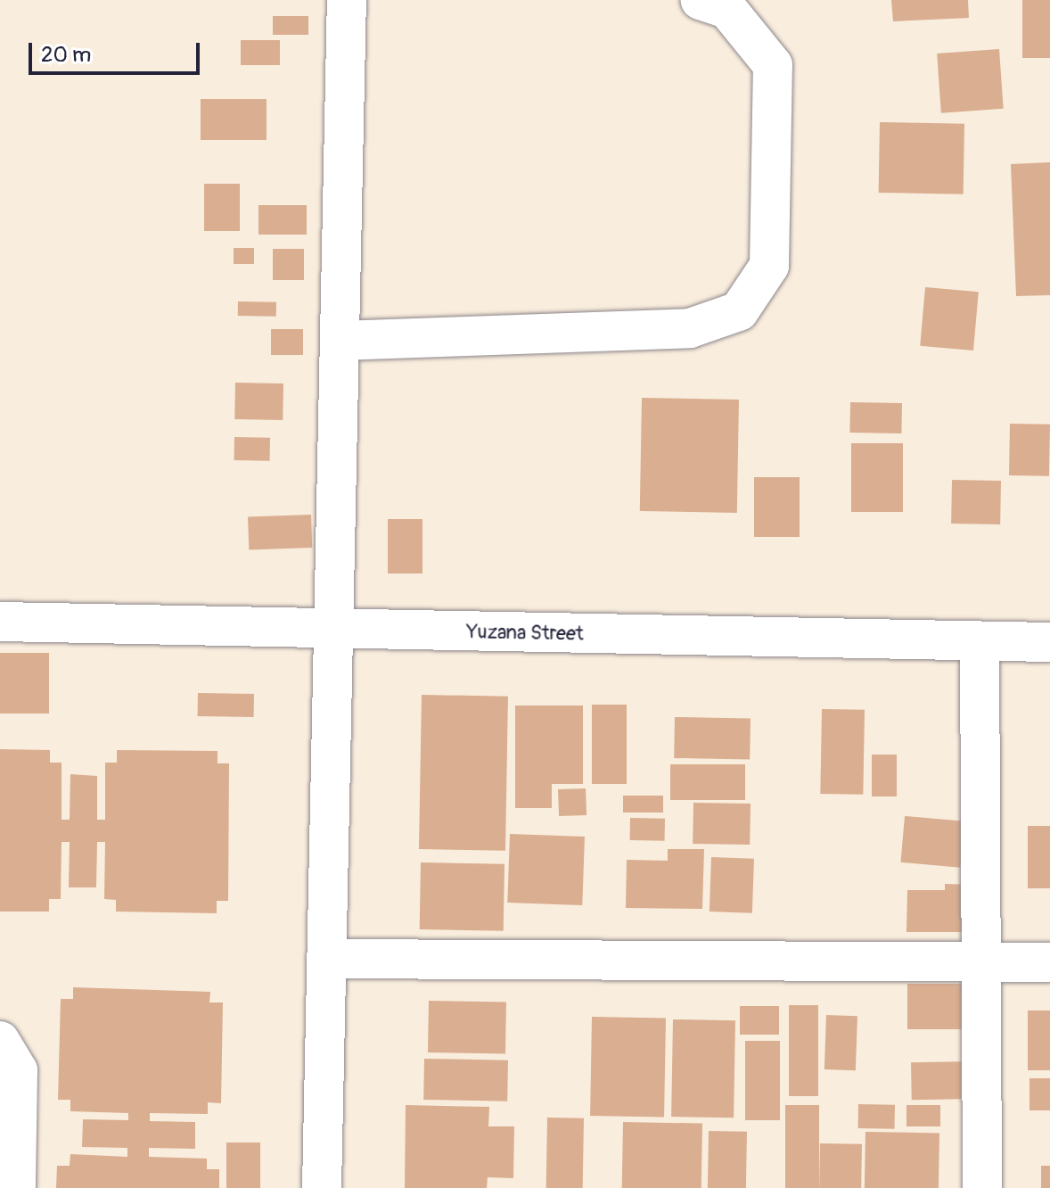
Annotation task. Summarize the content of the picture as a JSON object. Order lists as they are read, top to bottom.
{
  "streets": {
    "street": ["Yuzana Street"]
  },
  "scale_bar": "20 m"
}
